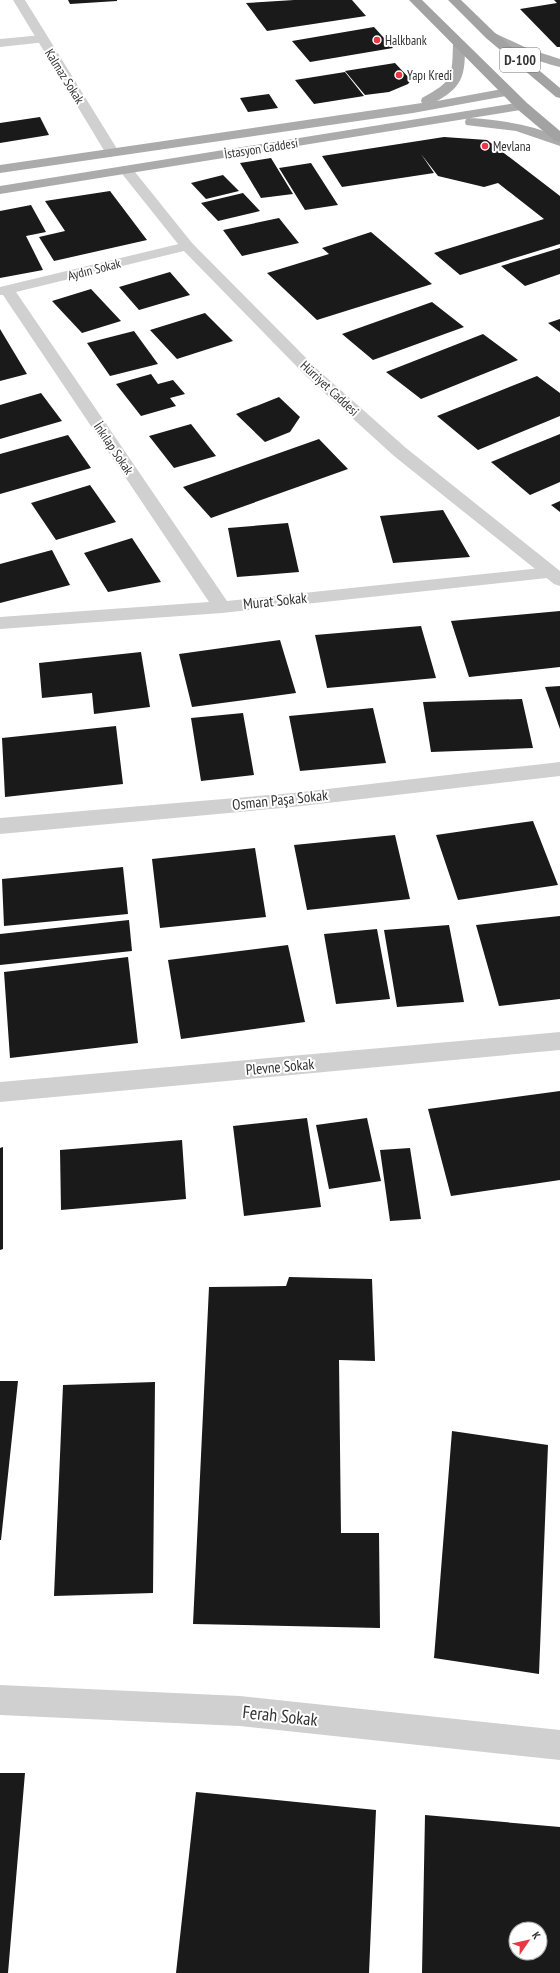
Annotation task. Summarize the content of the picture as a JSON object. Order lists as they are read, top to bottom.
{
  "streets": {
    "highway": ["D-100"],
    "main road": ["İstasyon Caddesi"],
    "street": [
      "Kalmaz Sokak",
      "Aydın Sokak",
      "Hürriyet Caddesi",
      "İnkılap Sokak",
      "Murat Sokak",
      "Osman Paşa Sokak",
      "Plevne Sokak",
      "Ferah Sokak"
    ]
  },
  "crossings": [
    ["D-100", "İstasyon Caddesi"],
    ["Kalmaz Sokak", "İstasyon Caddesi"],
    ["İstasyon Caddesi", "Hürriyet Caddesi"],
    ["Aydın Sokak", "Hürriyet Caddesi"],
    ["Aydın Sokak", "İnkılap Sokak"],
    ["Hürriyet Caddesi", "Murat Sokak"],
    ["İnkılap Sokak", "Murat Sokak"]
  ],
  "places": ["Halkbank", "Yapı Kredi", "Mevlana"],
  "north": "top right"
}
